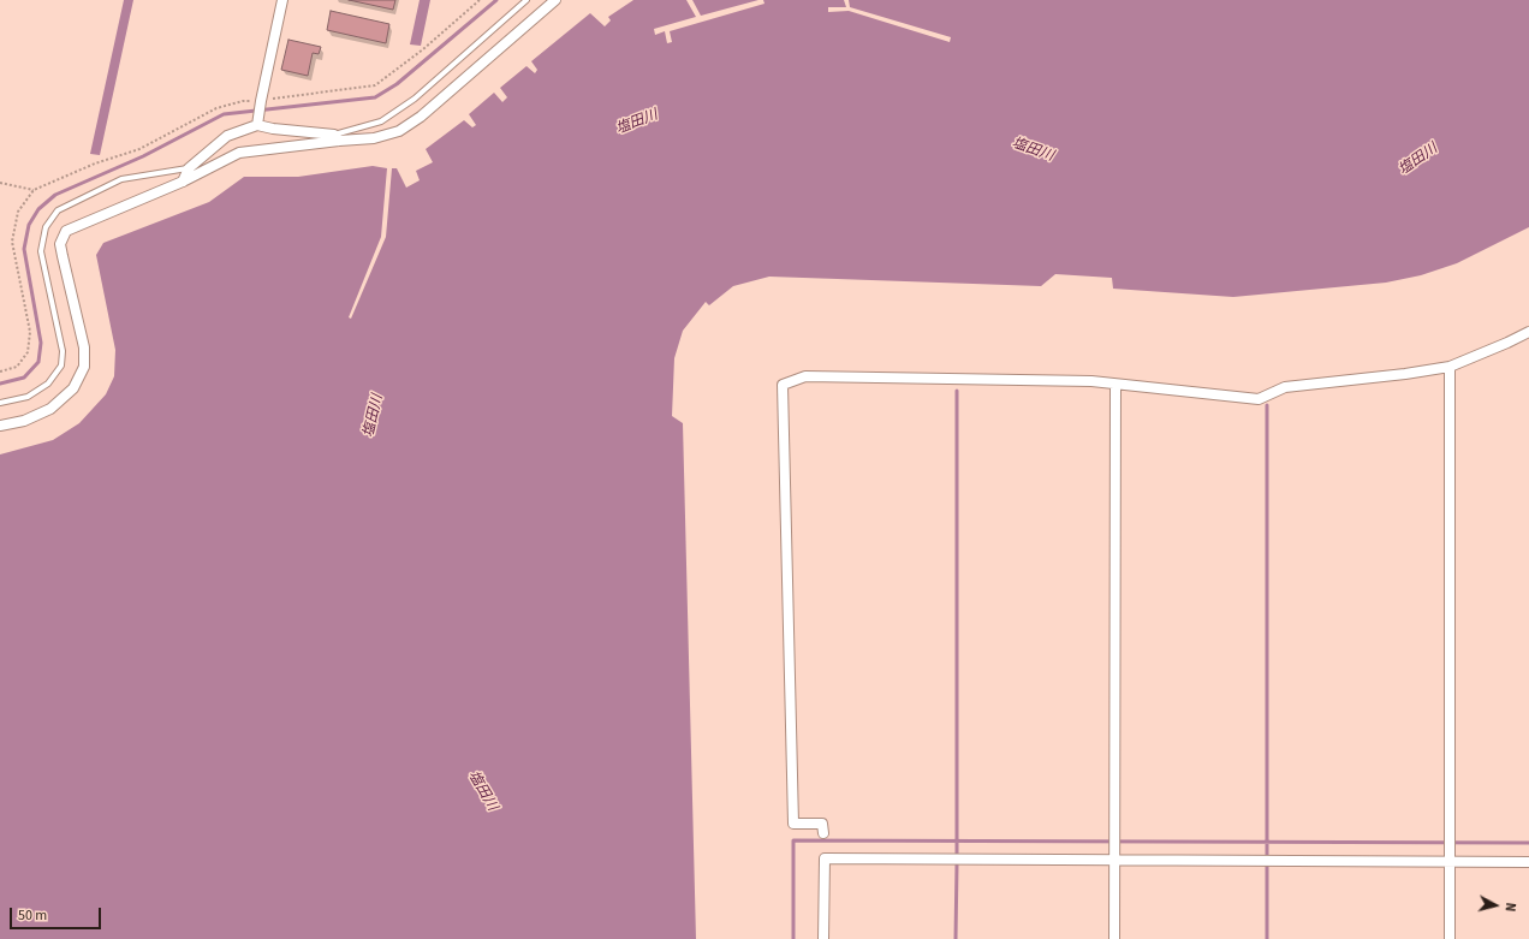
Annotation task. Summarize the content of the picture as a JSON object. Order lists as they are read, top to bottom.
{
  "water": ["塩田川"],
  "scale_bar": "50 m",
  "north": "right"
}
